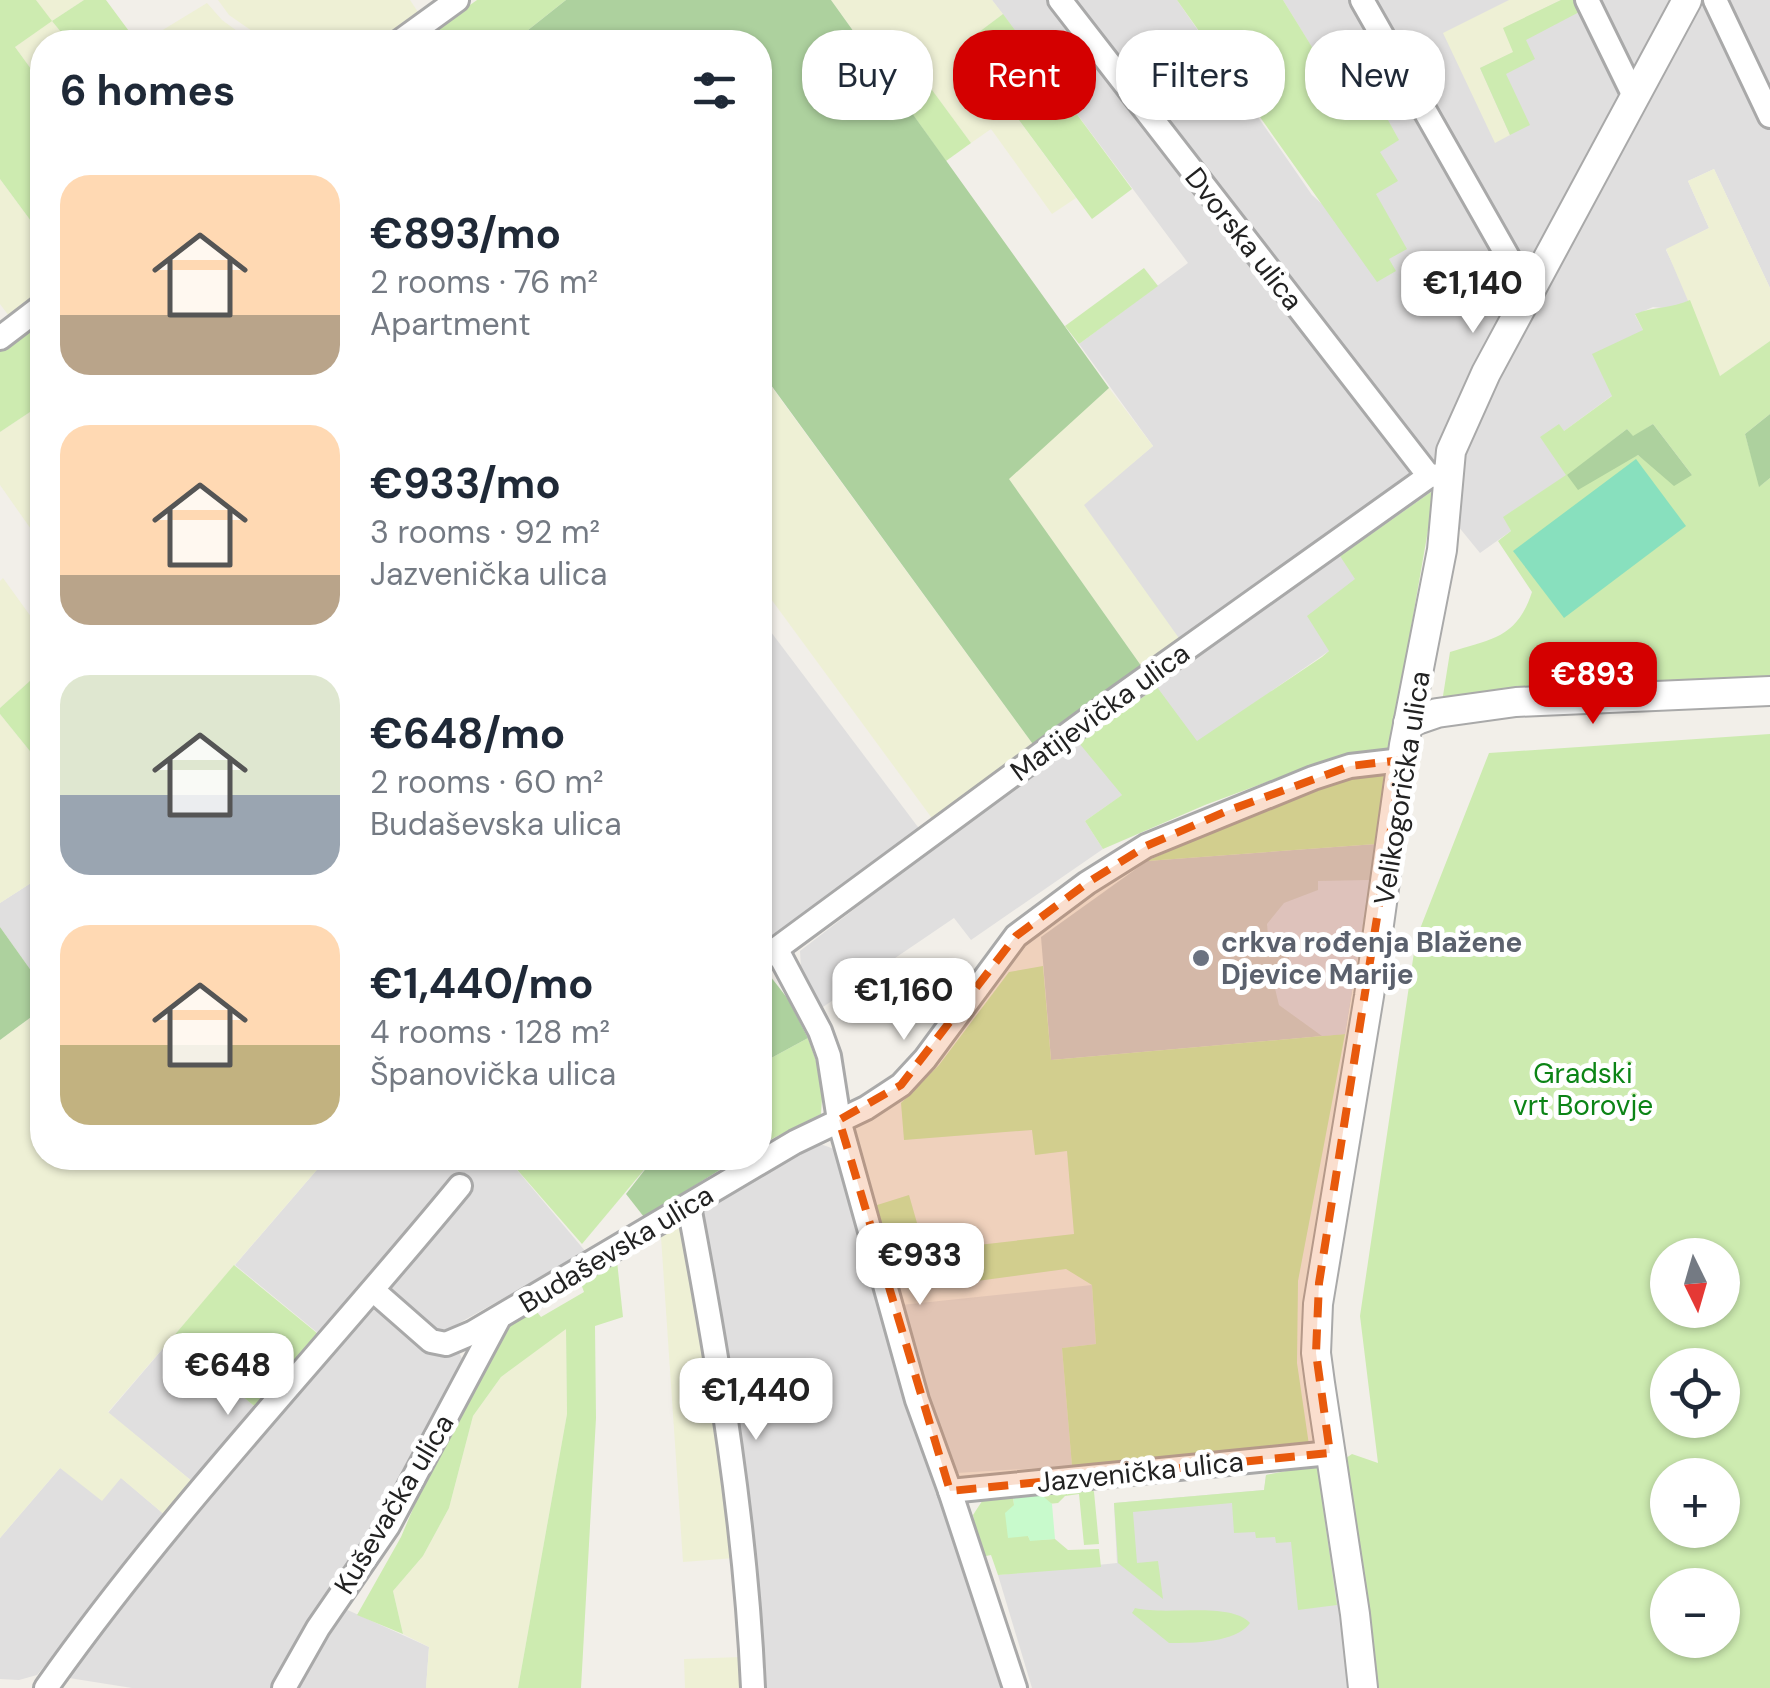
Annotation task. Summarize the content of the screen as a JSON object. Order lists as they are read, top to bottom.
{
  "streets": {
    "street": [
      "Dvorska ulica",
      "Matijevička ulica",
      "Velikogorička ulica",
      "Budaševska ulica",
      "Jazvenička ulica",
      "Kuševačka ulica"
    ]
  },
  "crossings": [
    ["Dvorska ulica", "Matijevička ulica"],
    ["Dvorska ulica", "Velikogorička ulica"],
    ["Matijevička ulica", "Velikogorička ulica"],
    ["Velikogorička ulica", "Budaševska ulica"],
    ["Velikogorička ulica", "Jazvenička ulica"],
    ["Budaševska ulica", "Kuševačka ulica"]
  ],
  "parks": ["Gradski vrt Borovje"],
  "places": ["crkva rođenja Blažene Djevice Marije"],
  "north": "bottom",
  "page": {
    "chip": [
      "Buy",
      "Rent",
      "Filters",
      "New"
    ],
    "heading": "6 homes",
    "list": [
      {
        "name": "€893/mo",
        "note": "2 rooms · 76 m² · Apartment"
      },
      {
        "name": "€933/mo",
        "note": "3 rooms · 92 m² · Jazvenička ulica"
      },
      {
        "name": "€648/mo",
        "note": "2 rooms · 60 m² · Budaševska ulica"
      },
      {
        "name": "€1,440/mo",
        "note": "4 rooms · 128 m² · Španovička ulica"
      }
    ],
    "price": [
      "€1,140",
      "€893",
      "€1,160",
      "€933",
      "€648",
      "€1,440"
    ],
    "map_buttons": ["+", "−"]
  }
}
